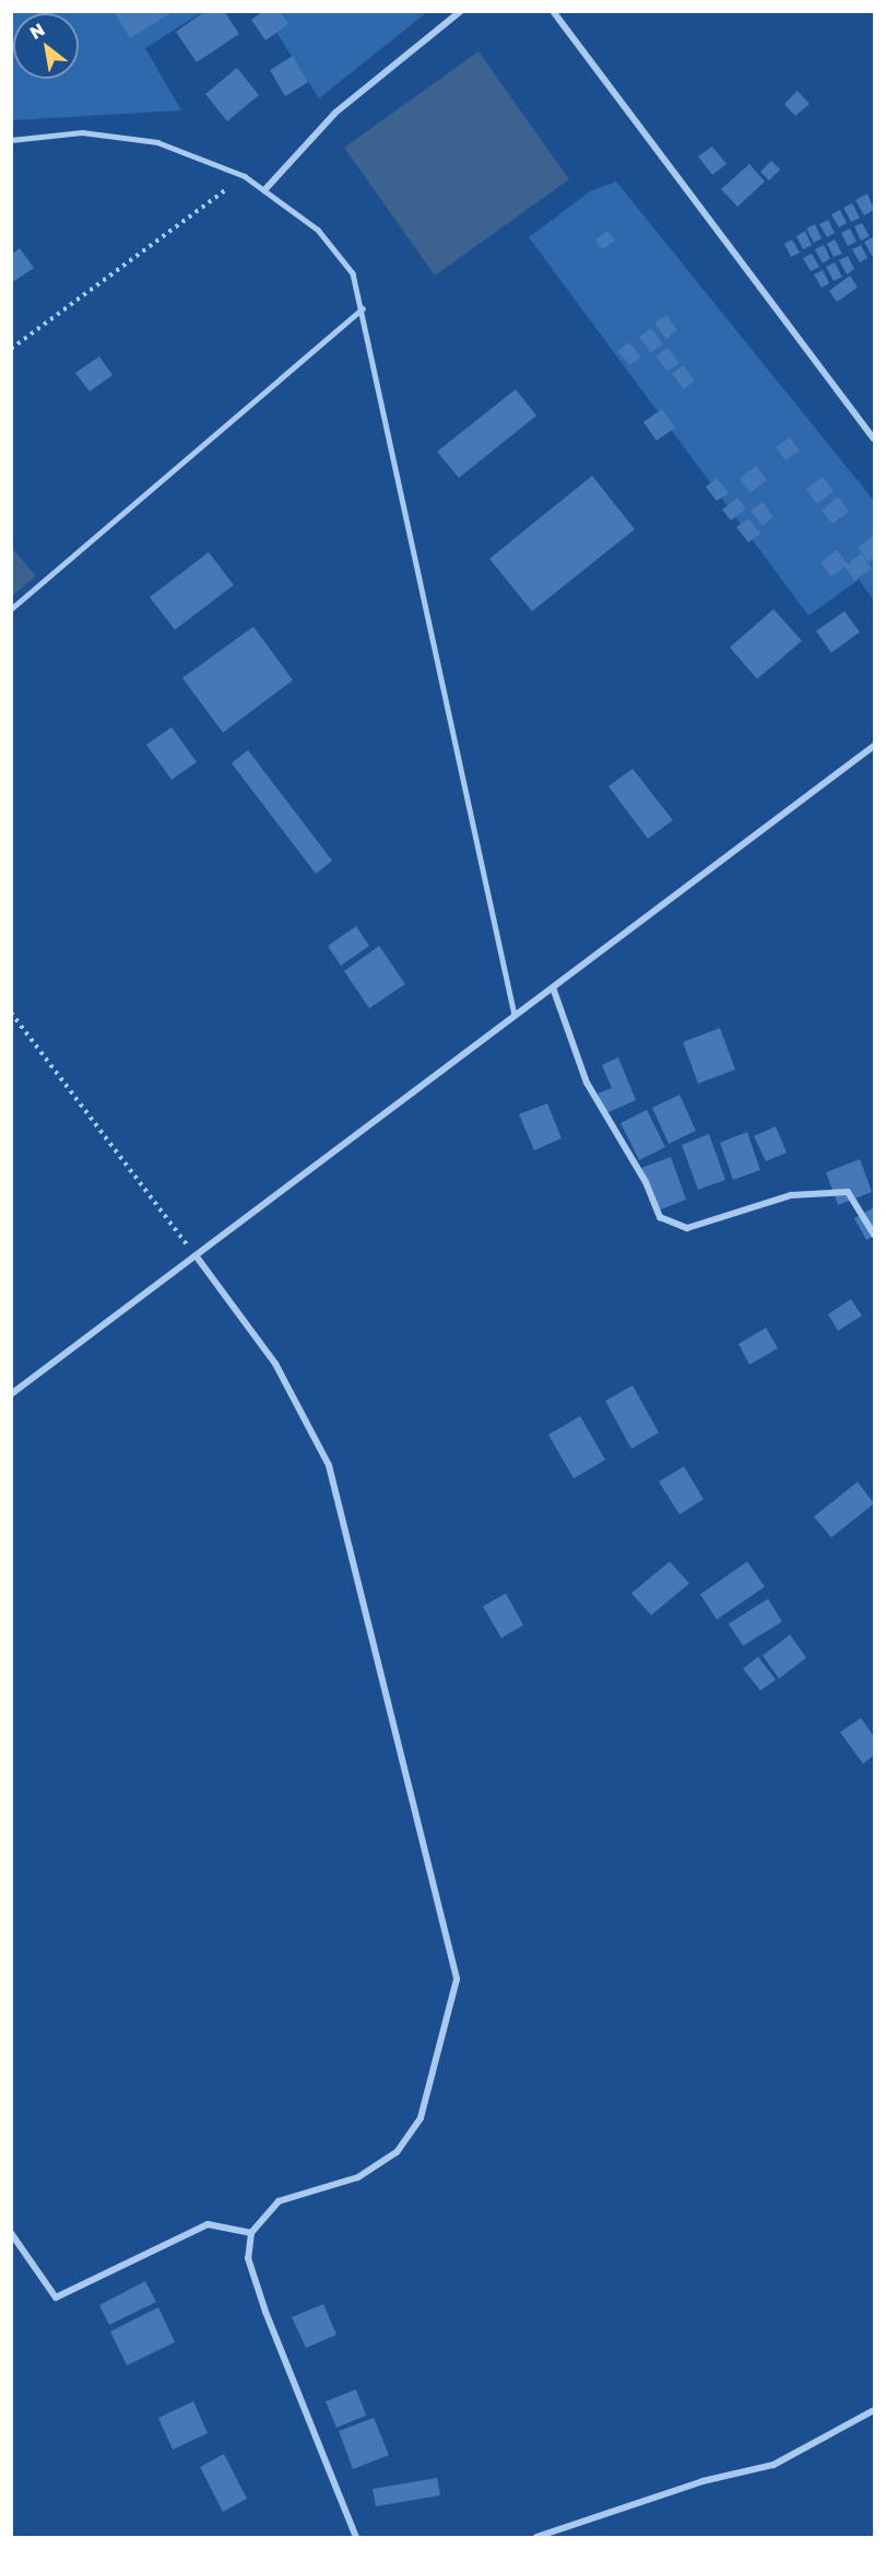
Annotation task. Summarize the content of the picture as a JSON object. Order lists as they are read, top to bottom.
{
  "north": "top left"
}
